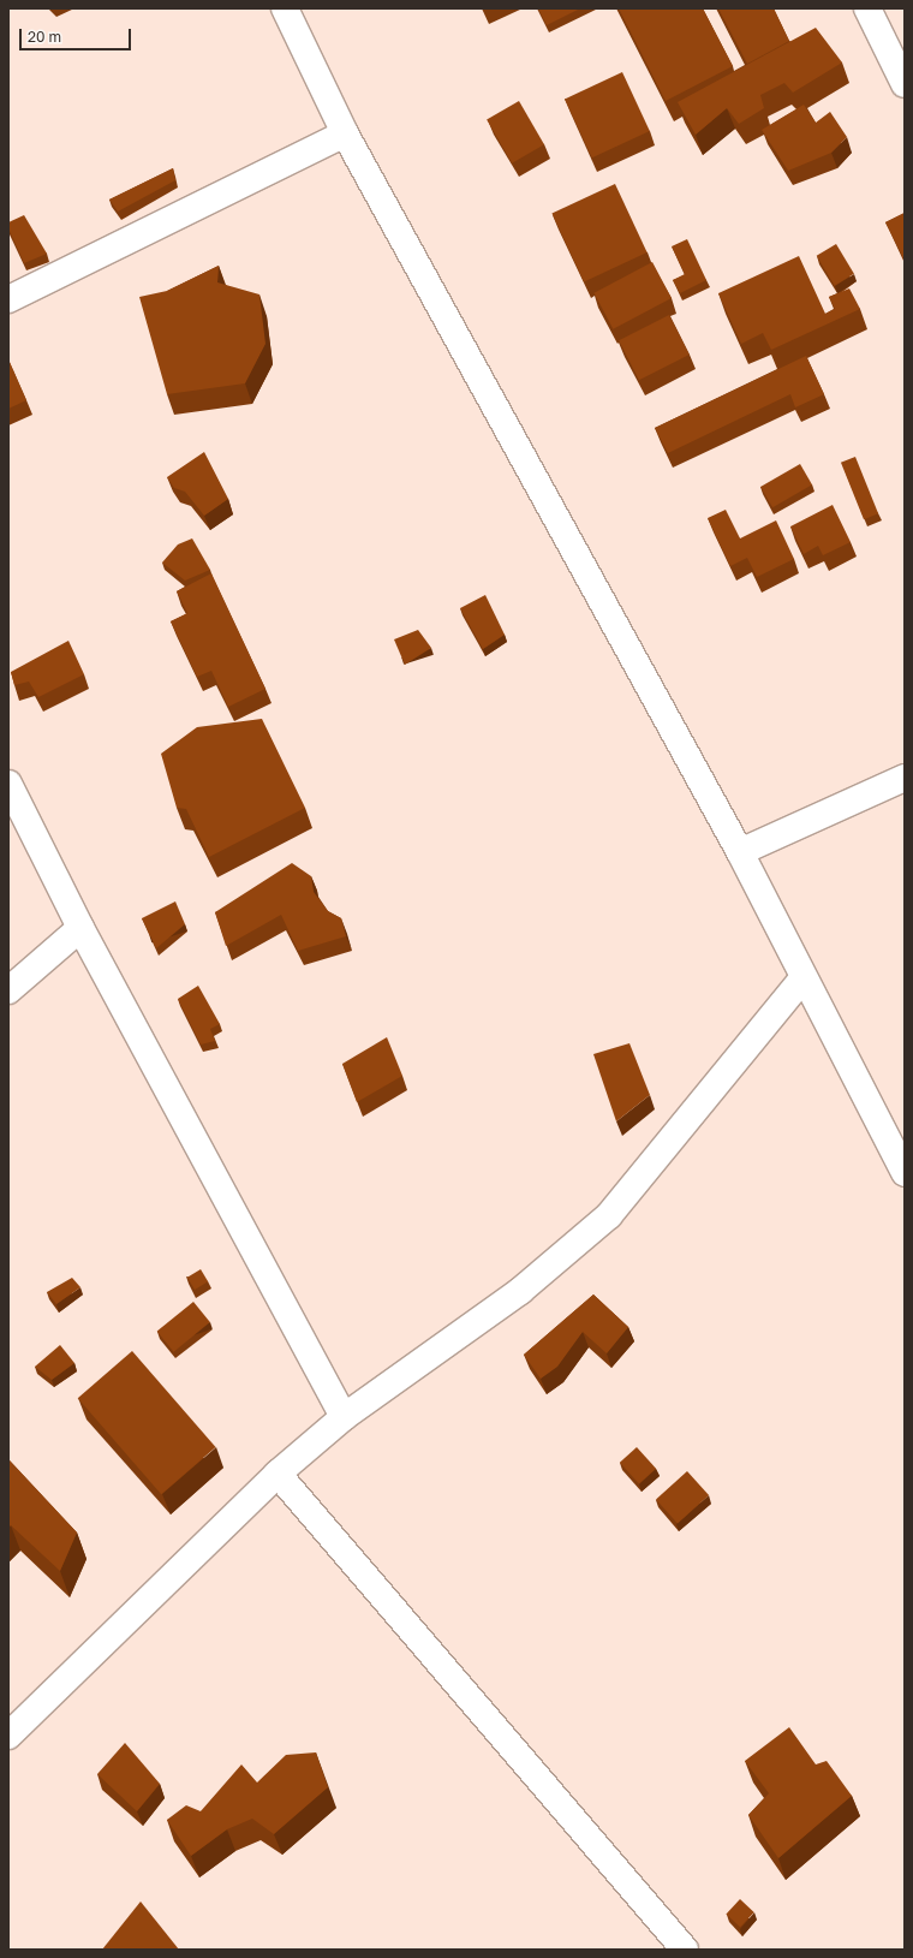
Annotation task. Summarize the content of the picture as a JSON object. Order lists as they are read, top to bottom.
{
  "scale_bar": "20 m"
}
